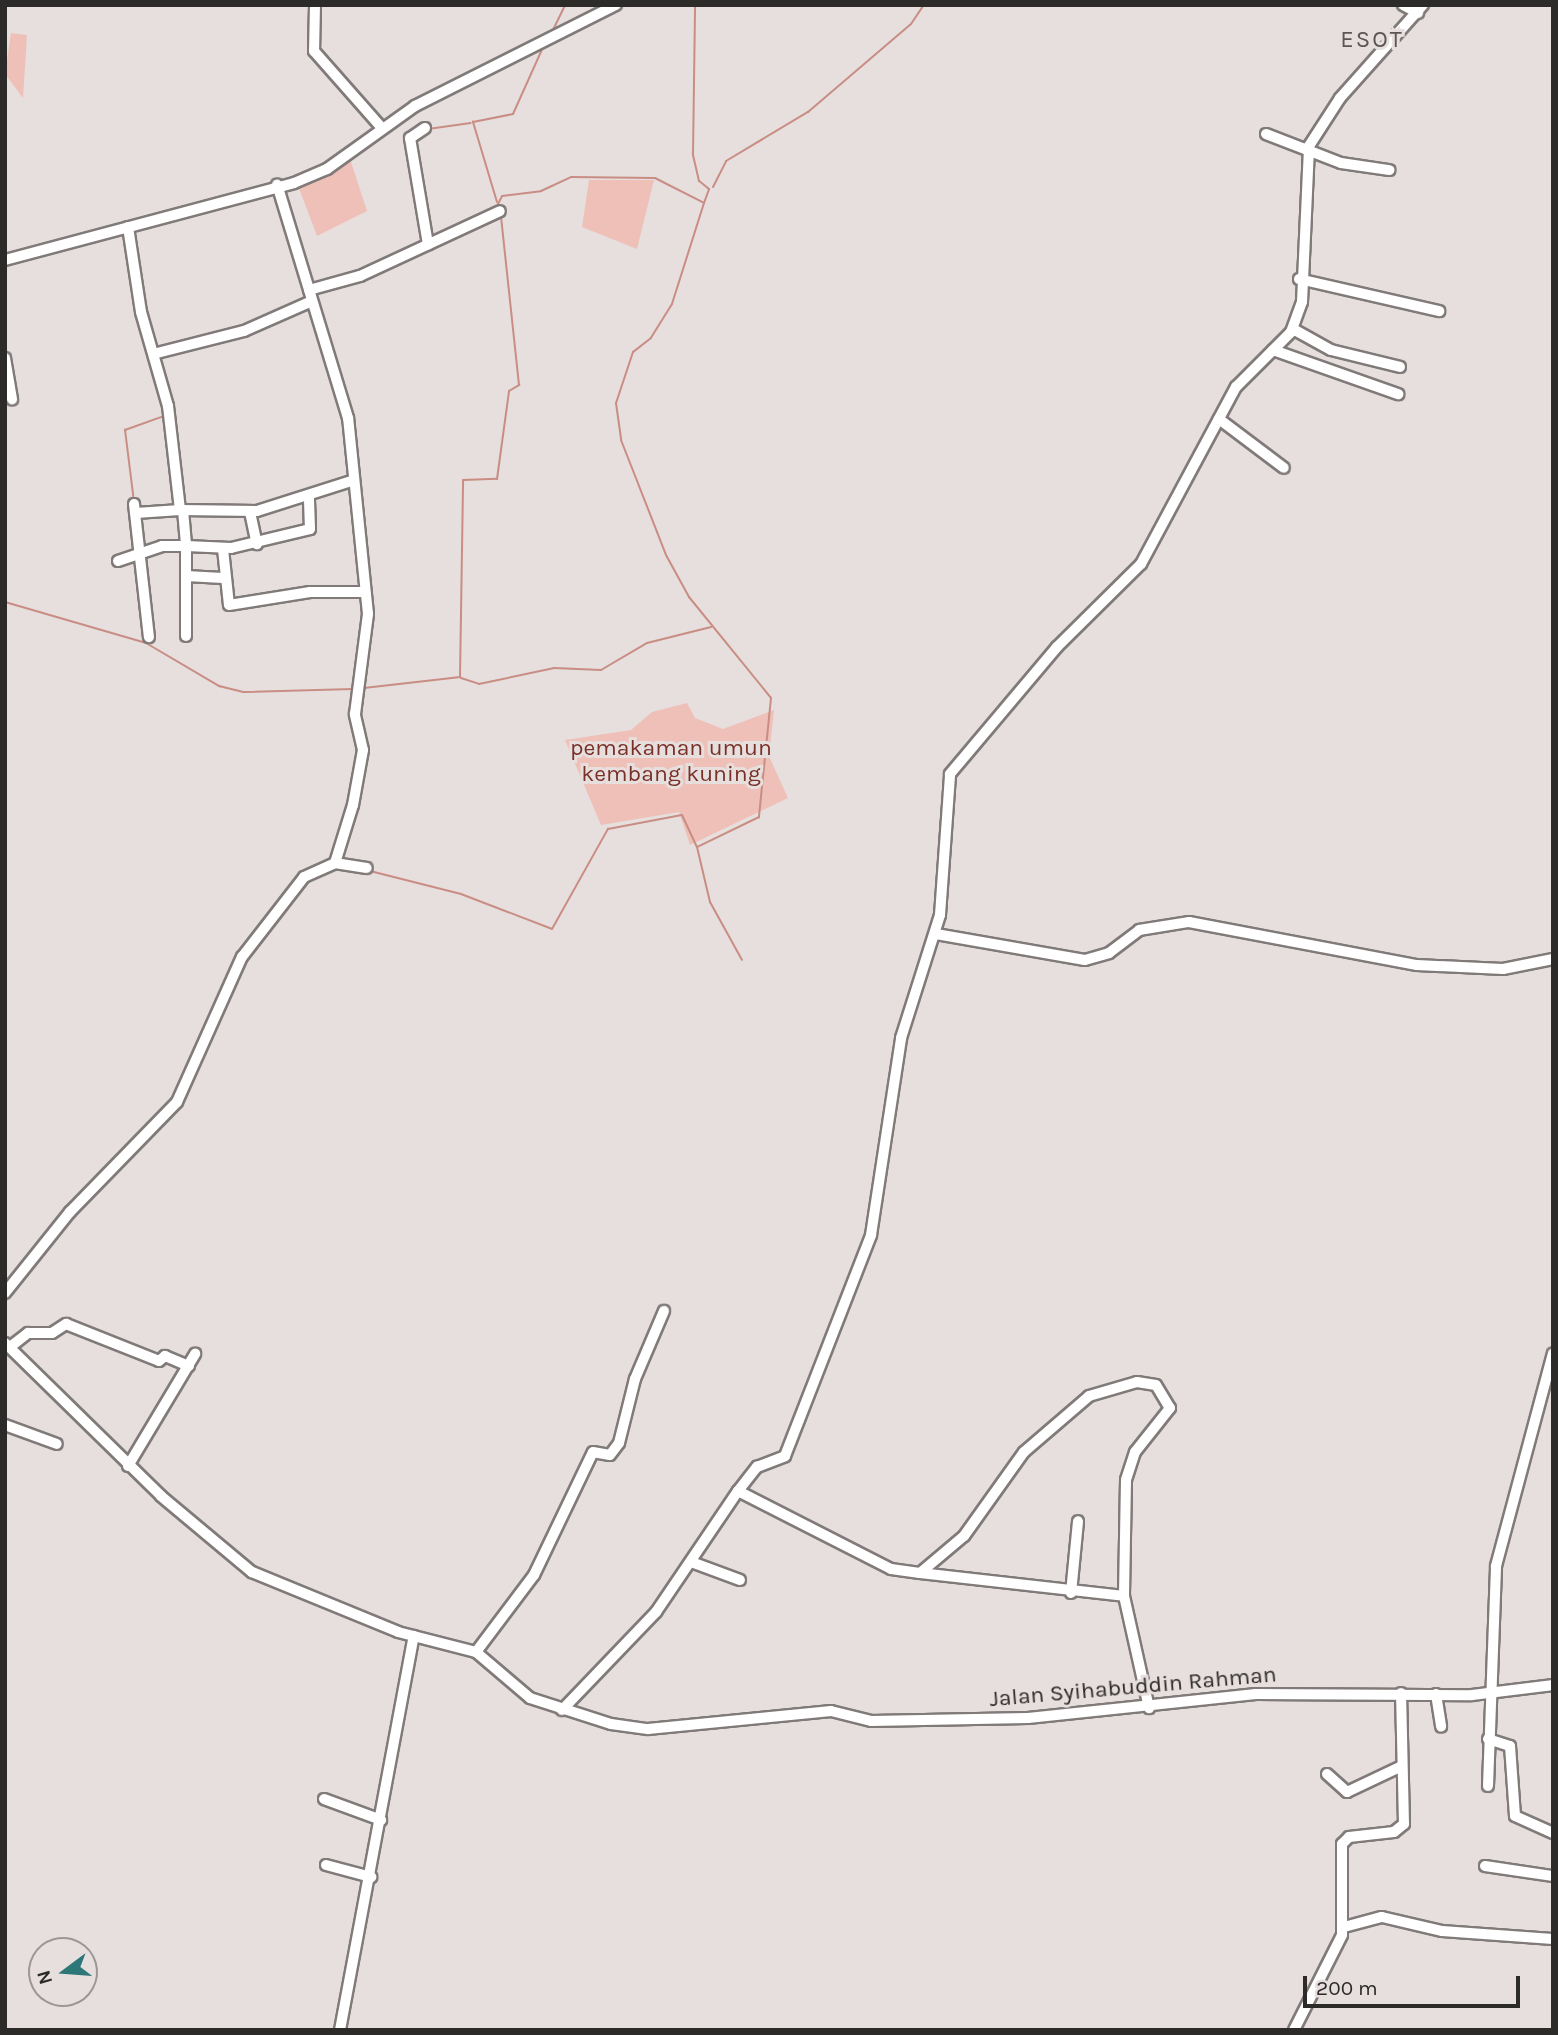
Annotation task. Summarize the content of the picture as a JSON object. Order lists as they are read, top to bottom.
{
  "streets": {
    "street": ["Jalan Syihabuddin Rahman"]
  },
  "districts": ["ESOT"],
  "parks": ["pemakaman umun kembang kuning"],
  "scale_bar": "200 m",
  "north": "left"
}
